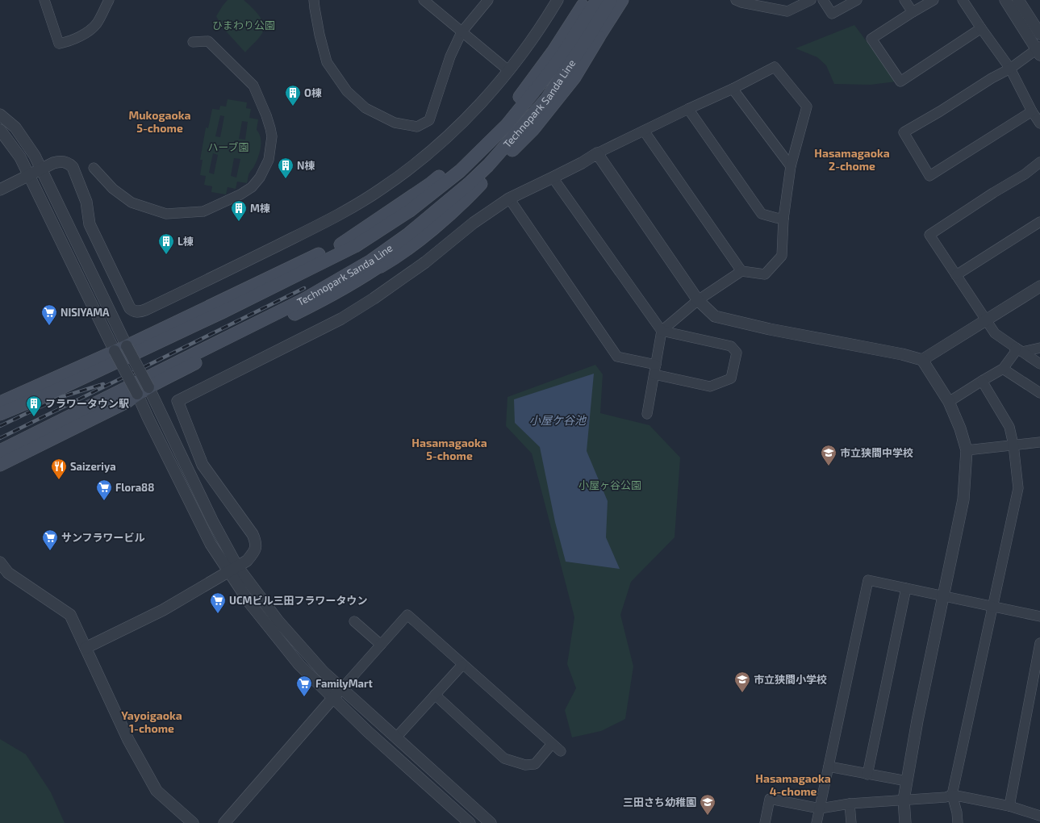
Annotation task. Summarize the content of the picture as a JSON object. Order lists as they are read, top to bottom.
{
  "streets": {
    "main road": ["Technopark Sanda Line"]
  },
  "districts": [
    "Mukogaoka 5-chome",
    "Hasamagaoka 2-chome",
    "Hasamagaoka 5-chome",
    "Yayoigaoka 1-chome",
    "Hasamagaoka 4-chome"
  ],
  "water": ["小屋ケ谷池"],
  "parks": ["ひまわり公園", "ハーブ園", "小屋ヶ谷公園"],
  "places": {
    "building": [
      "O棟",
      "N棟",
      "M棟",
      "L棟",
      "フラワータウン駅"
    ],
    "supermarket": [
      "NISIYAMA",
      "Flora88",
      "サンフラワービル",
      "UCMビル三田フラワータウン",
      "FamilyMart"
    ],
    "school or university": ["市立狭間中学校", "市立狭間小学校", "三田さち幼稚園"],
    "restaurant": ["Saizeriya"]
  }
}
